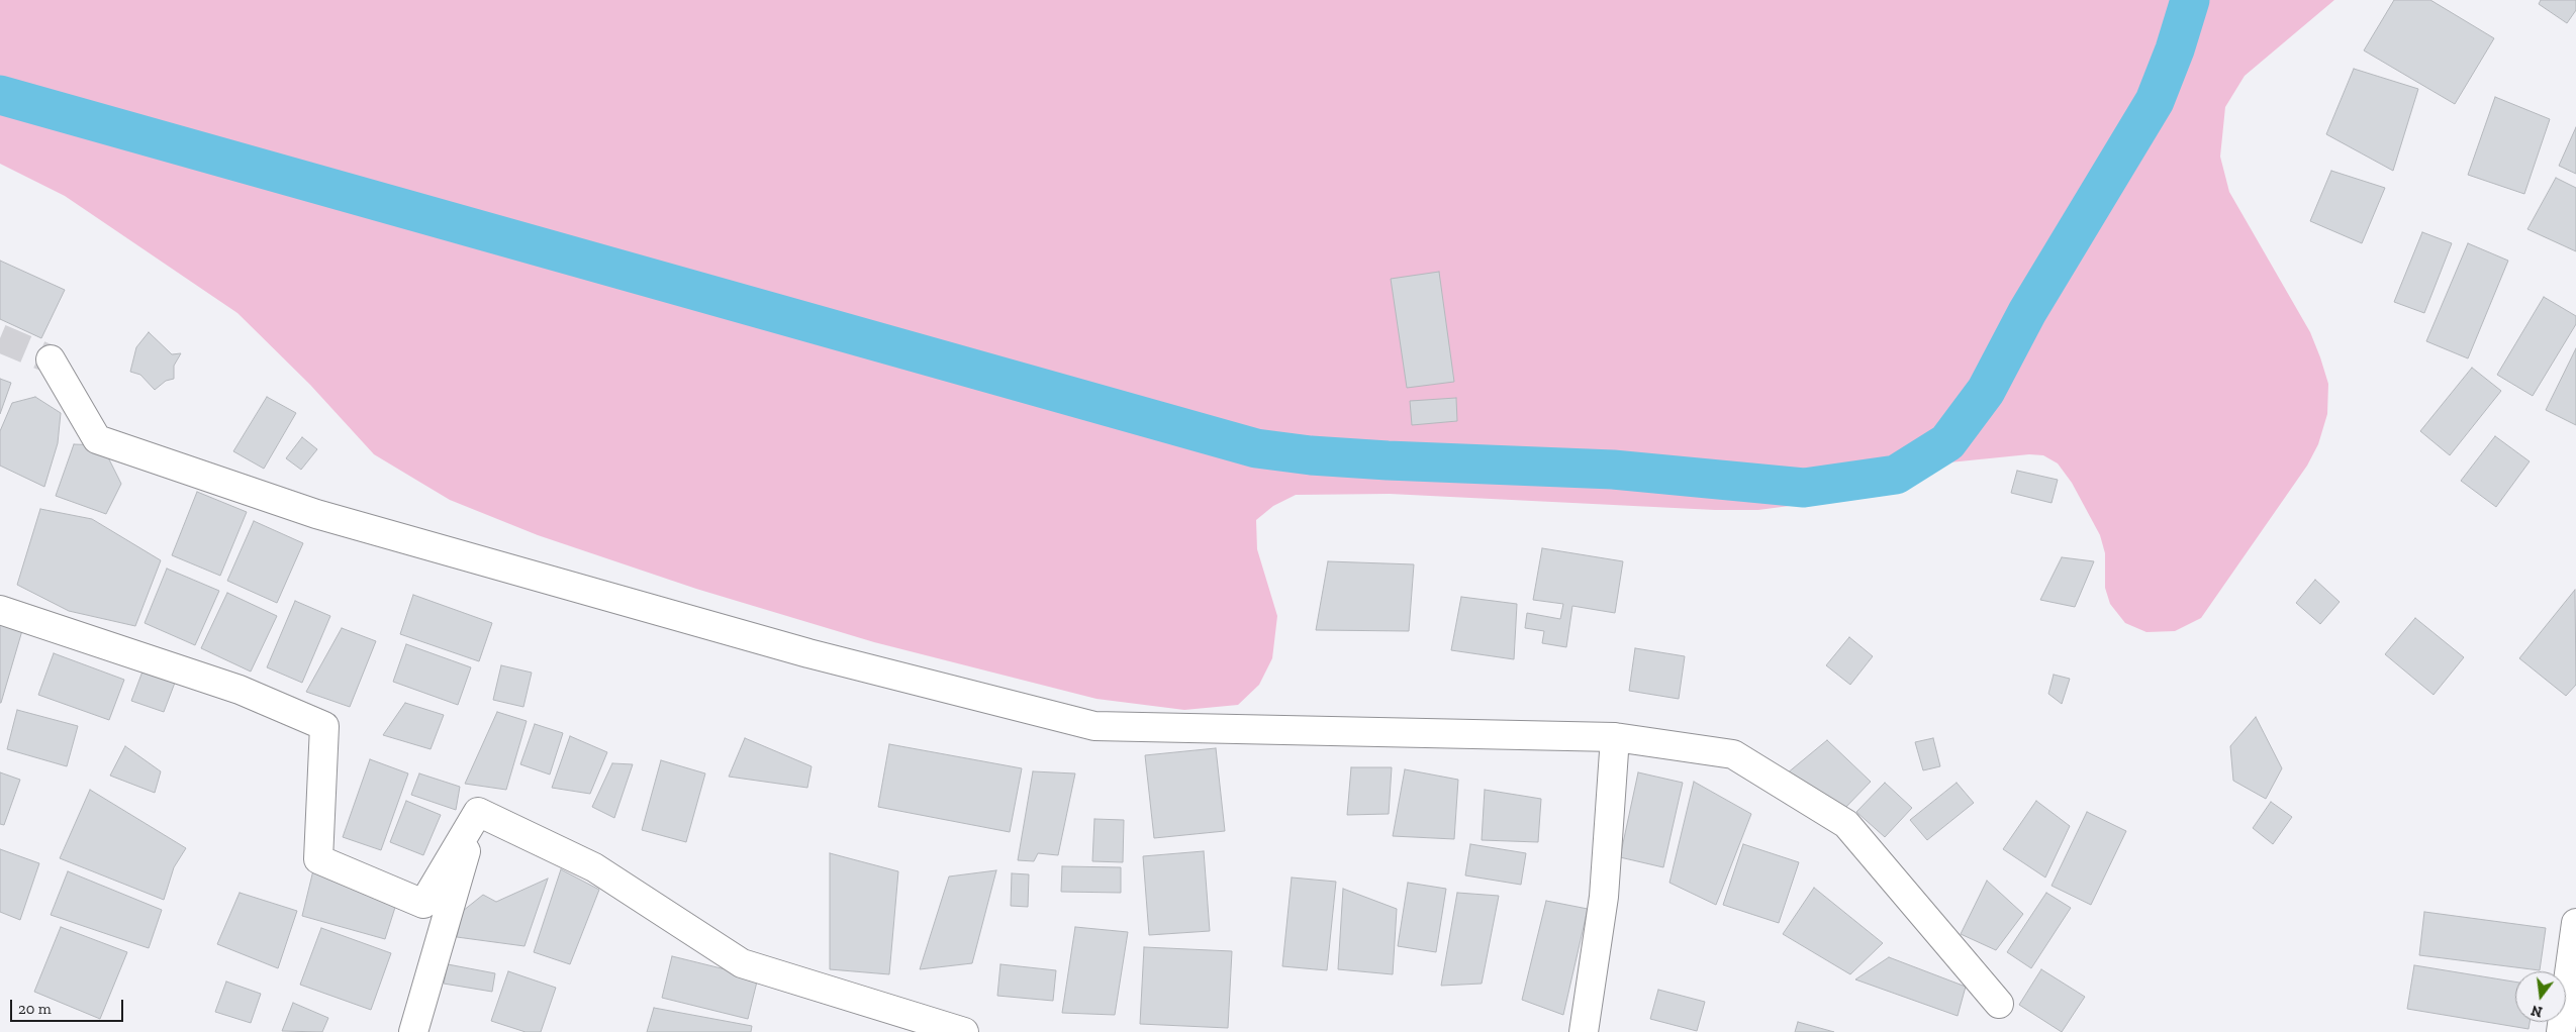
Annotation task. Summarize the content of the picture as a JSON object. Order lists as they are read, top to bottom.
{
  "scale_bar": "20 m",
  "north": "bottom"
}
